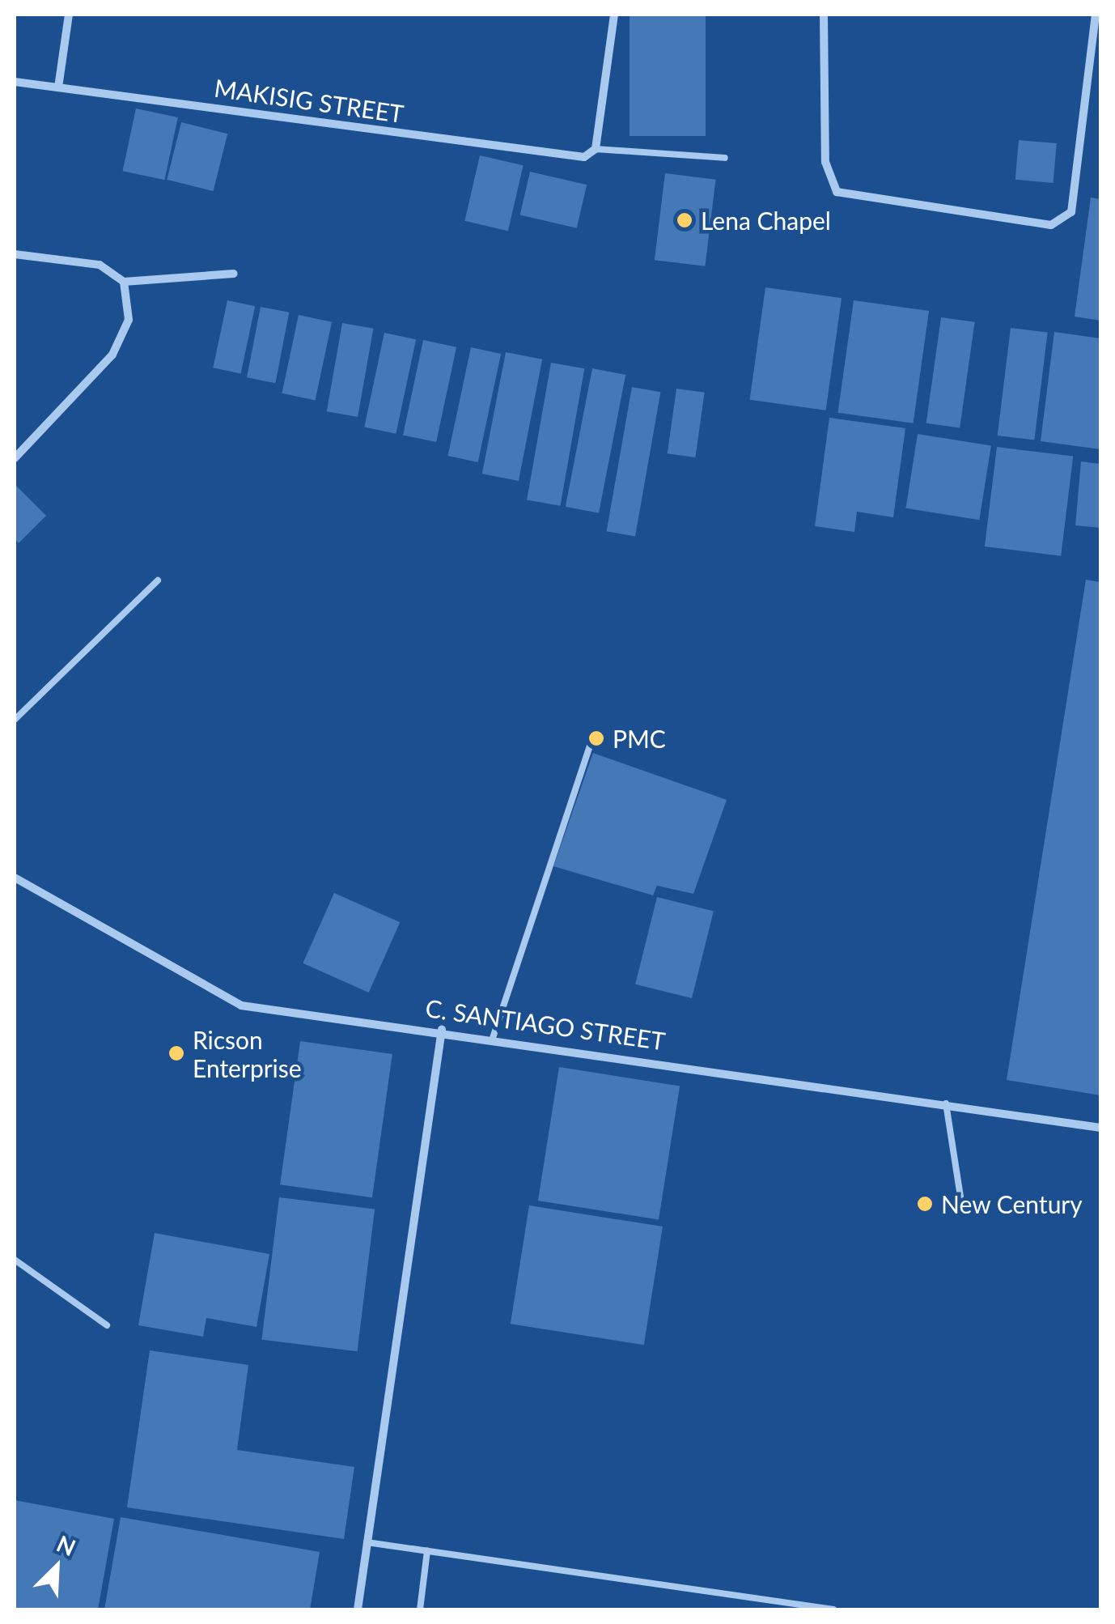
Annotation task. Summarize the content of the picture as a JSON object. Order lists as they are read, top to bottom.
{
  "streets": {
    "street": ["MAKISIG STREET", "C. SANTIAGO STREET"]
  },
  "places": [
    "Lena Chapel",
    "PMC",
    "Ricson Enterprise",
    "New Century"
  ],
  "north": "top right"
}
